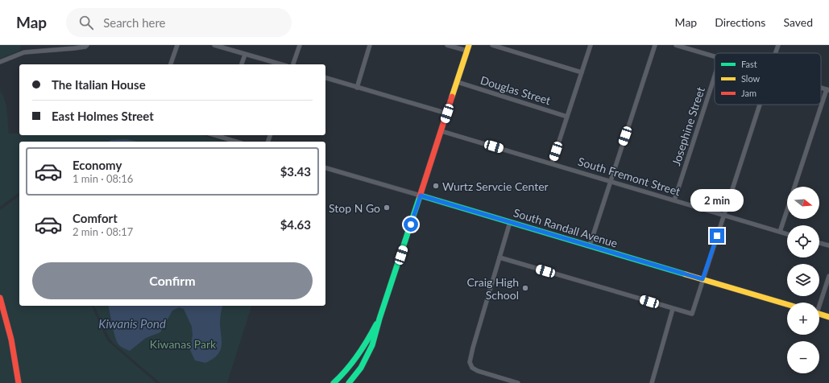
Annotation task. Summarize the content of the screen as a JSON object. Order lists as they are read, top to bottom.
{
  "streets": {
    "street": [
      "Douglas Street",
      "Josephine Street",
      "South Fremont Street",
      "South Randall Avenue"
    ]
  },
  "crossings": [
    ["Josephine Street", "South Fremont Street"]
  ],
  "water": ["Kiwanis Pond"],
  "parks": ["Kiwanas Park"],
  "places": ["Wurtz Servcie Center", "Stop N Go", "Craig High School"],
  "legend": ["Fast", "Slow", "Jam"],
  "north": "right",
  "page": {
    "header": "Map",
    "search": "Search here",
    "nav": ["Map", "Directions", "Saved"],
    "banner": ["The Italian House", "East Holmes Street"],
    "list": [
      {
        "name": "Economy",
        "note": "1 min · 08:16",
        "value": "$3.43"
      },
      {
        "name": "Comfort",
        "note": "2 min · 08:17",
        "value": "$4.63"
      }
    ],
    "map_buttons": ["+", "−"],
    "bubble": "2 min",
    "buttons": "Confirm"
  }
}
